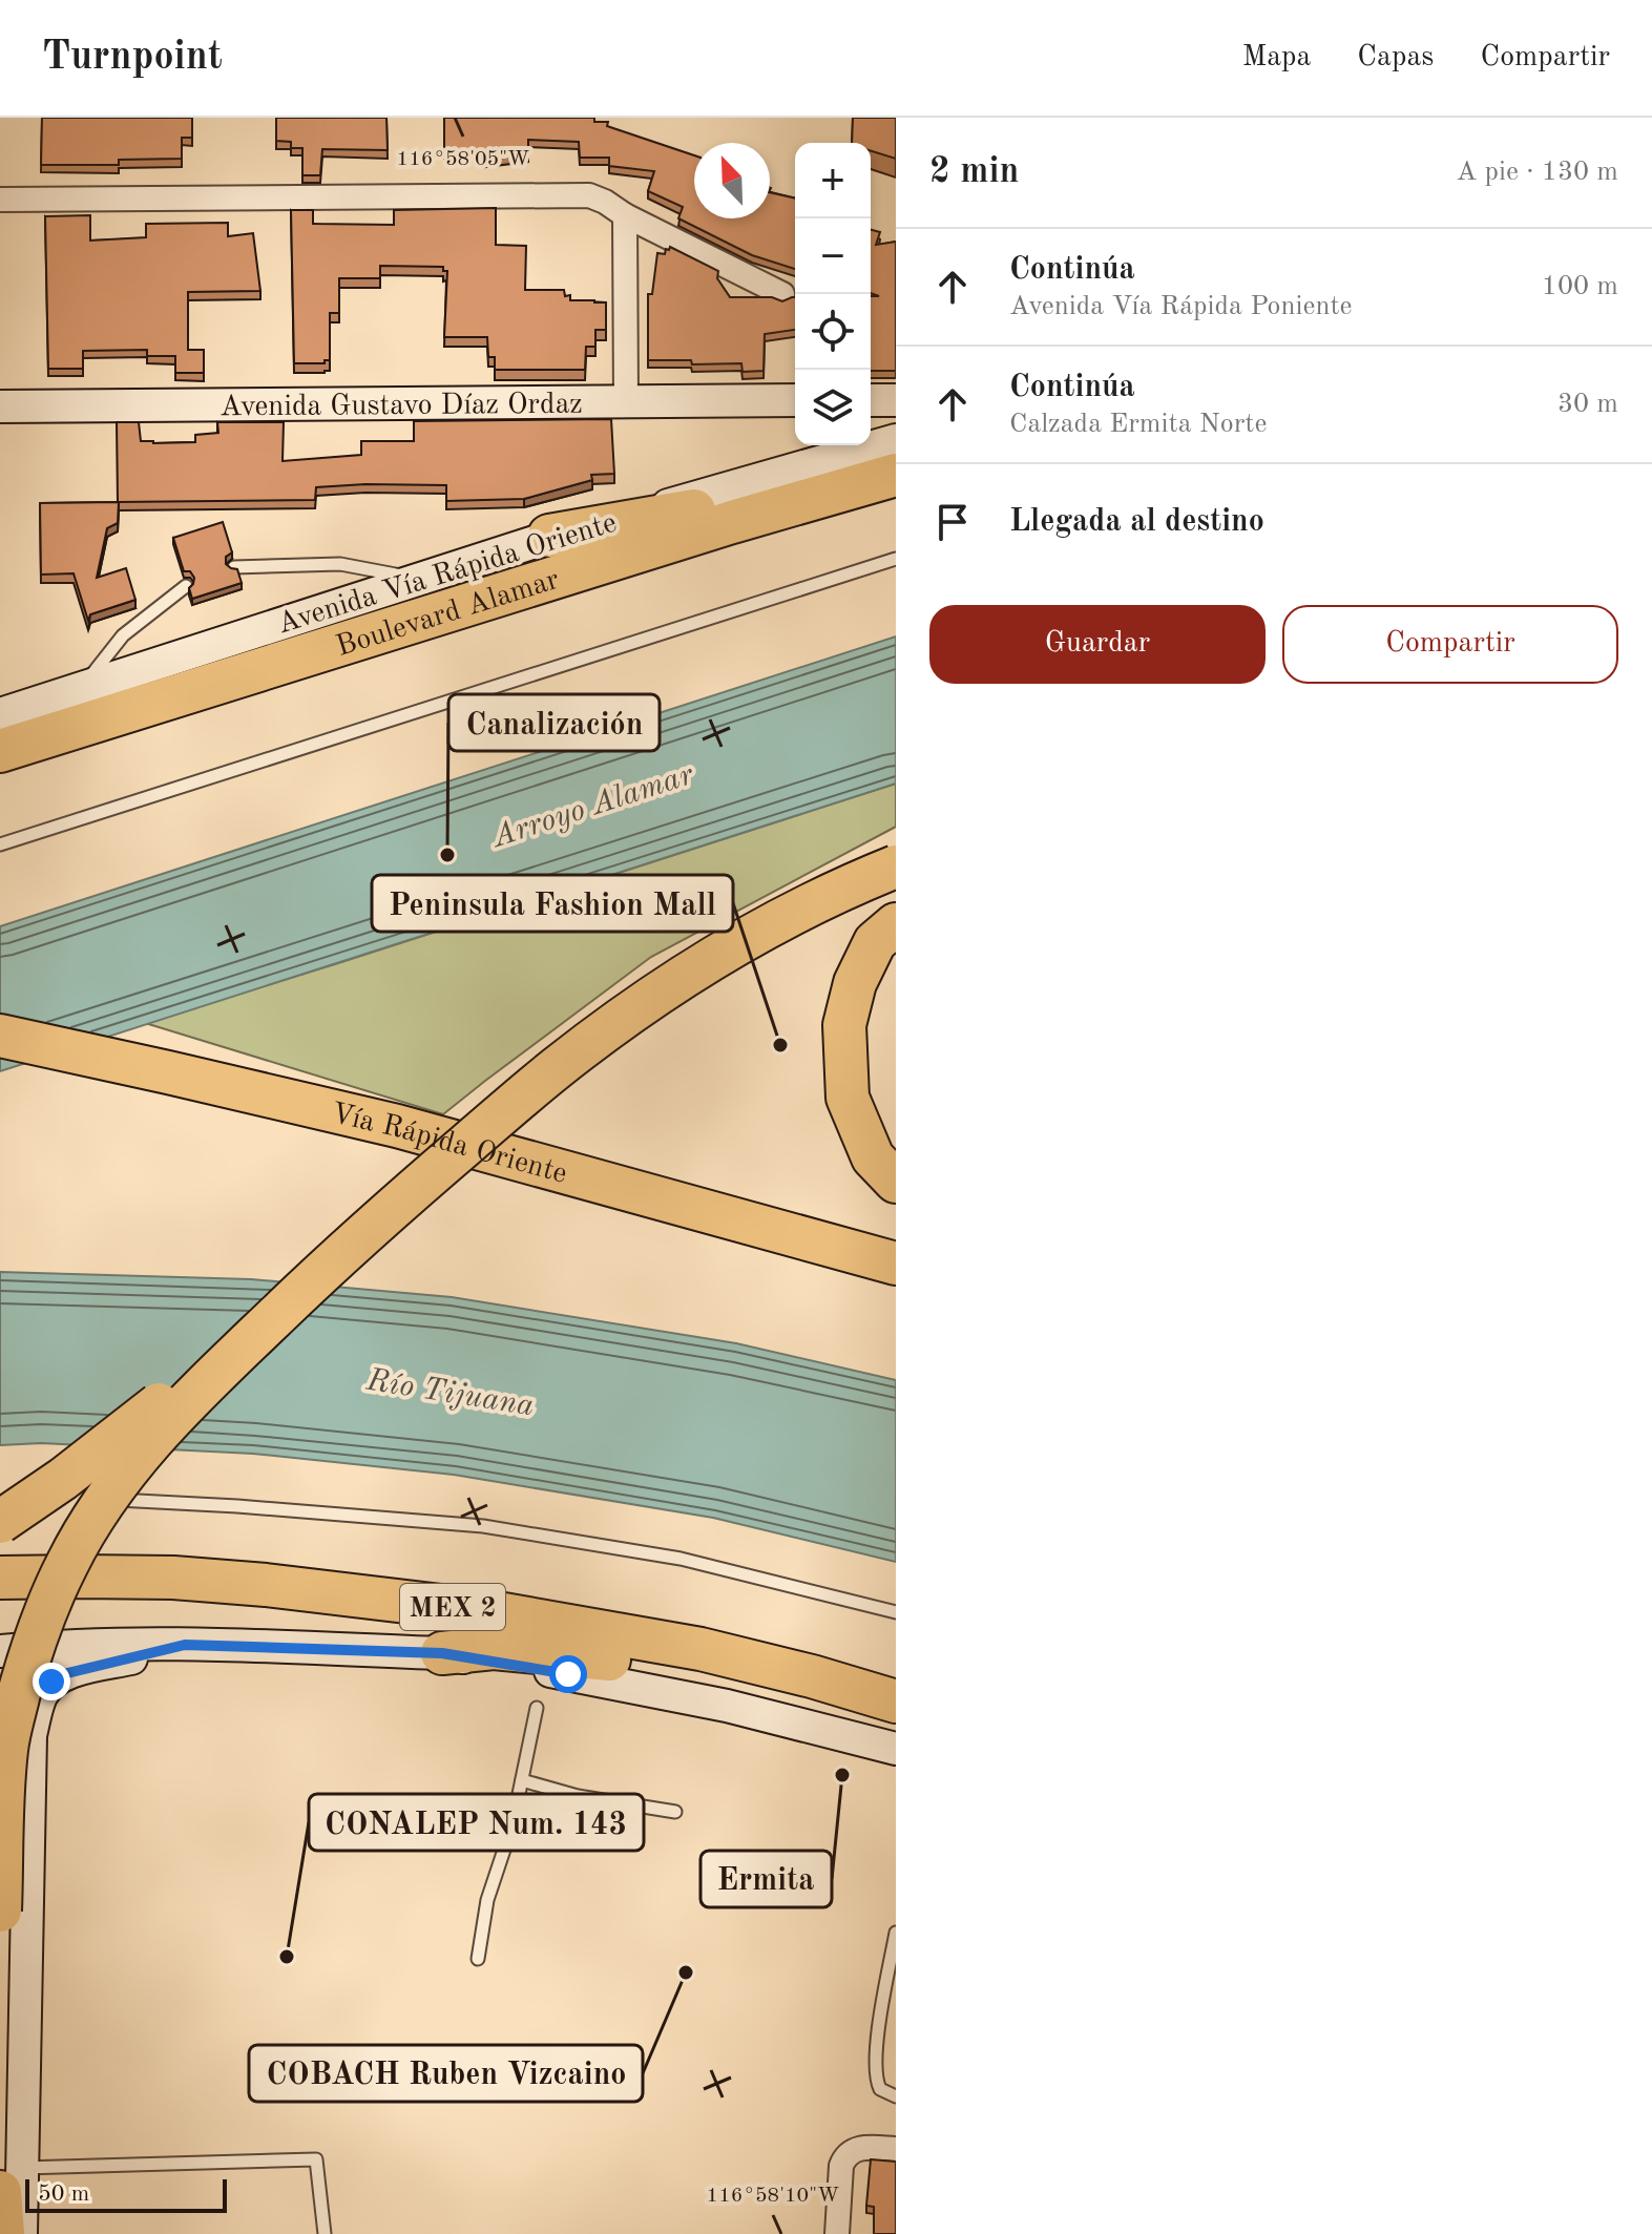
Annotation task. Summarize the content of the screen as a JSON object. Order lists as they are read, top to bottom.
{
  "streets": {
    "highway": ["Boulevard Alamar", "Vía Rápida Oriente", "MEX 2"],
    "main road": ["Avenida Gustavo Díaz Ordaz", "Avenida Vía Rápida Oriente"]
  },
  "water": ["Arroyo Alamar", "Río Tijuana"],
  "places": [
    "Canalización",
    "Peninsula Fashion Mall",
    "Ermita",
    "CONALEP Num. 143",
    "COBACH Ruben Vizcaino"
  ],
  "scale_bar": "50 m",
  "north": "top left",
  "page": {
    "header": "Turnpoint",
    "nav": ["Mapa", "Capas", "Compartir"],
    "heading": ["2 min", "A pie · 130 m"],
    "map_buttons": ["+", "−"],
    "list": [
      ["Continúa", "Avenida Vía Rápida Poniente", "100 m"],
      ["Continúa", "Calzada Ermita Norte", "30 m"],
      "Llegada al destino"
    ],
    "buttons": ["Guardar", "Compartir"],
    "scale": "50 m"
  },
  "coordinates": ["116°58'05\"W", "116°58'10\"W"]
}
